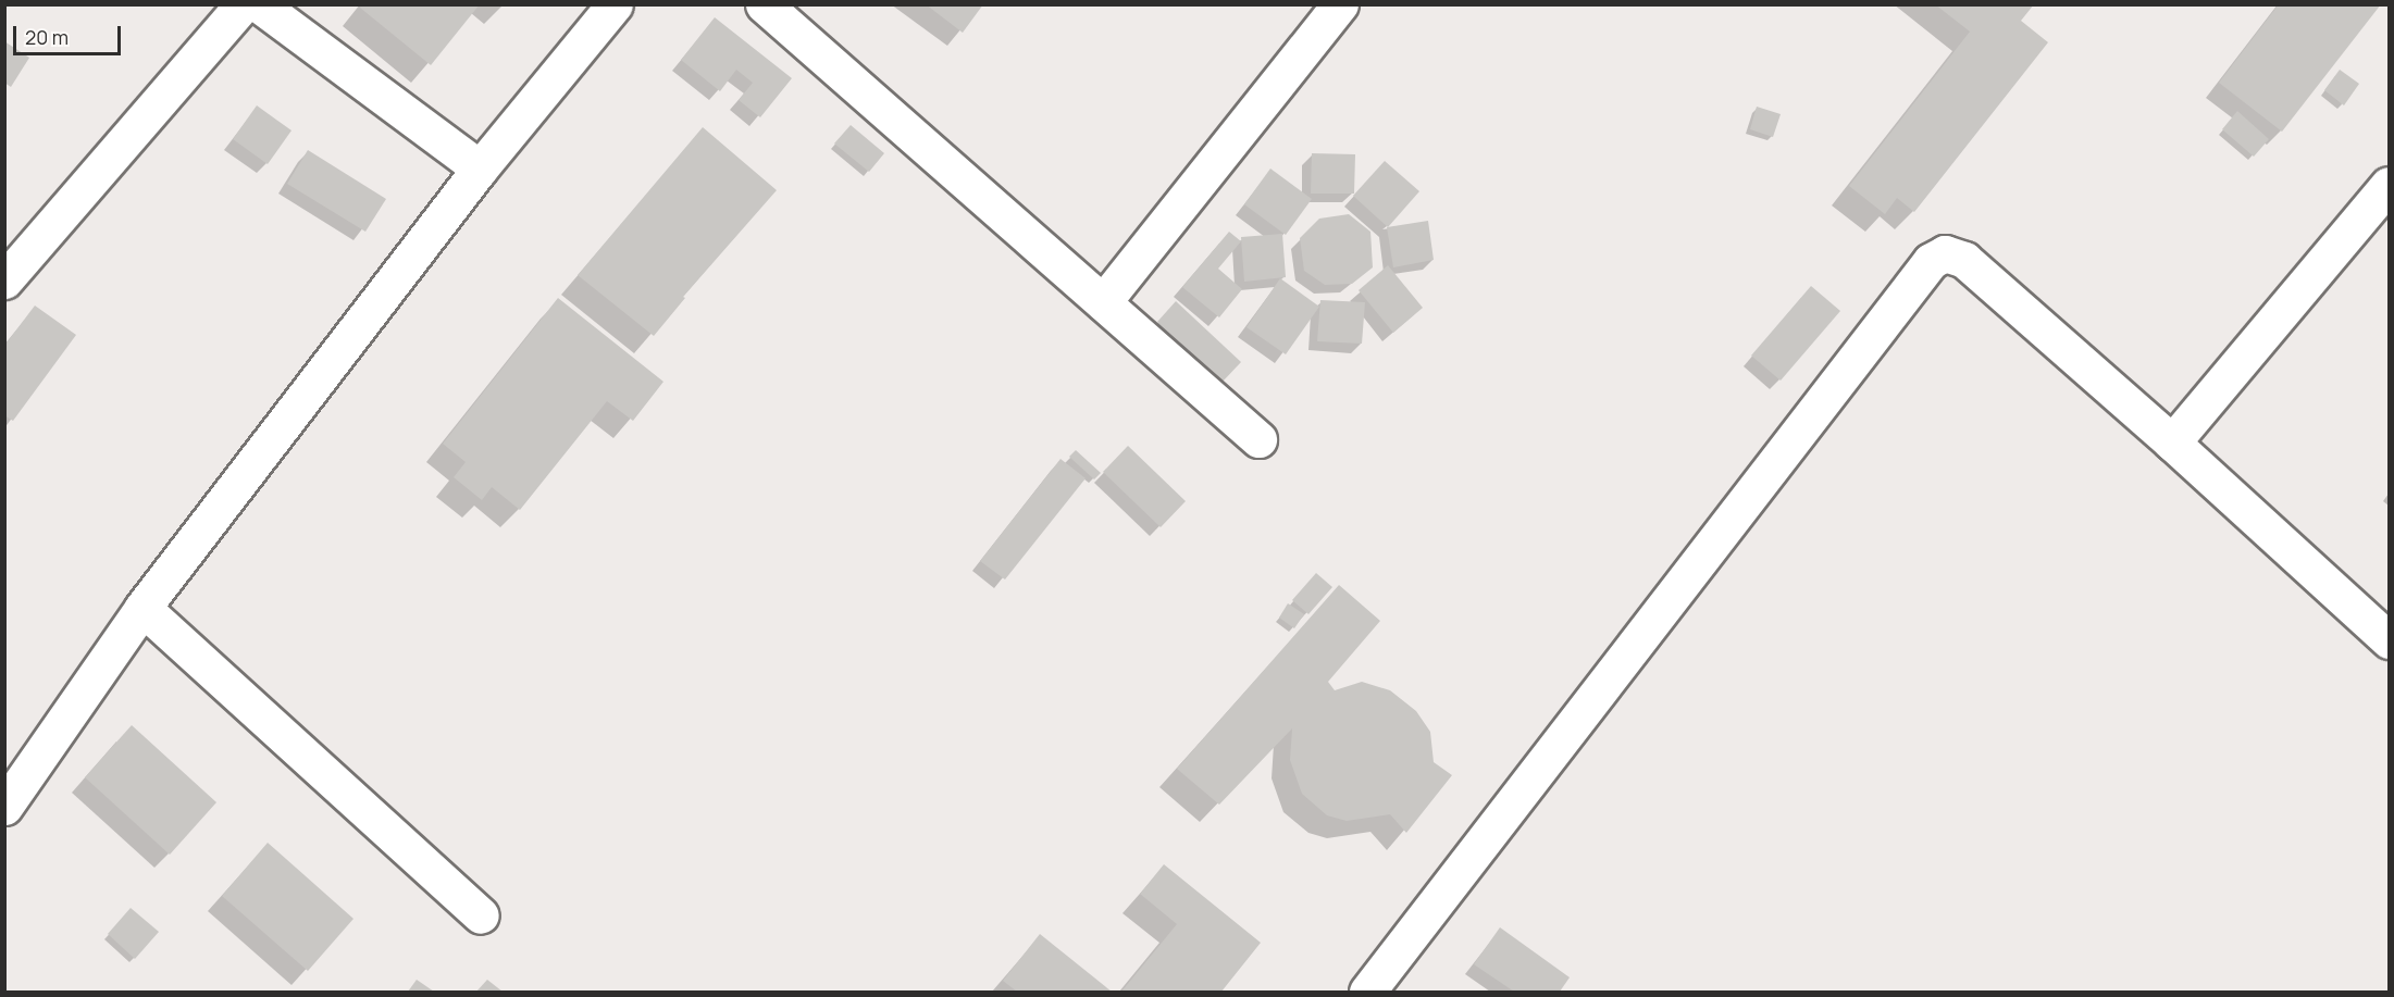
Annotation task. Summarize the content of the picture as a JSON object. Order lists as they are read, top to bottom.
{
  "scale_bar": "20 m"
}
